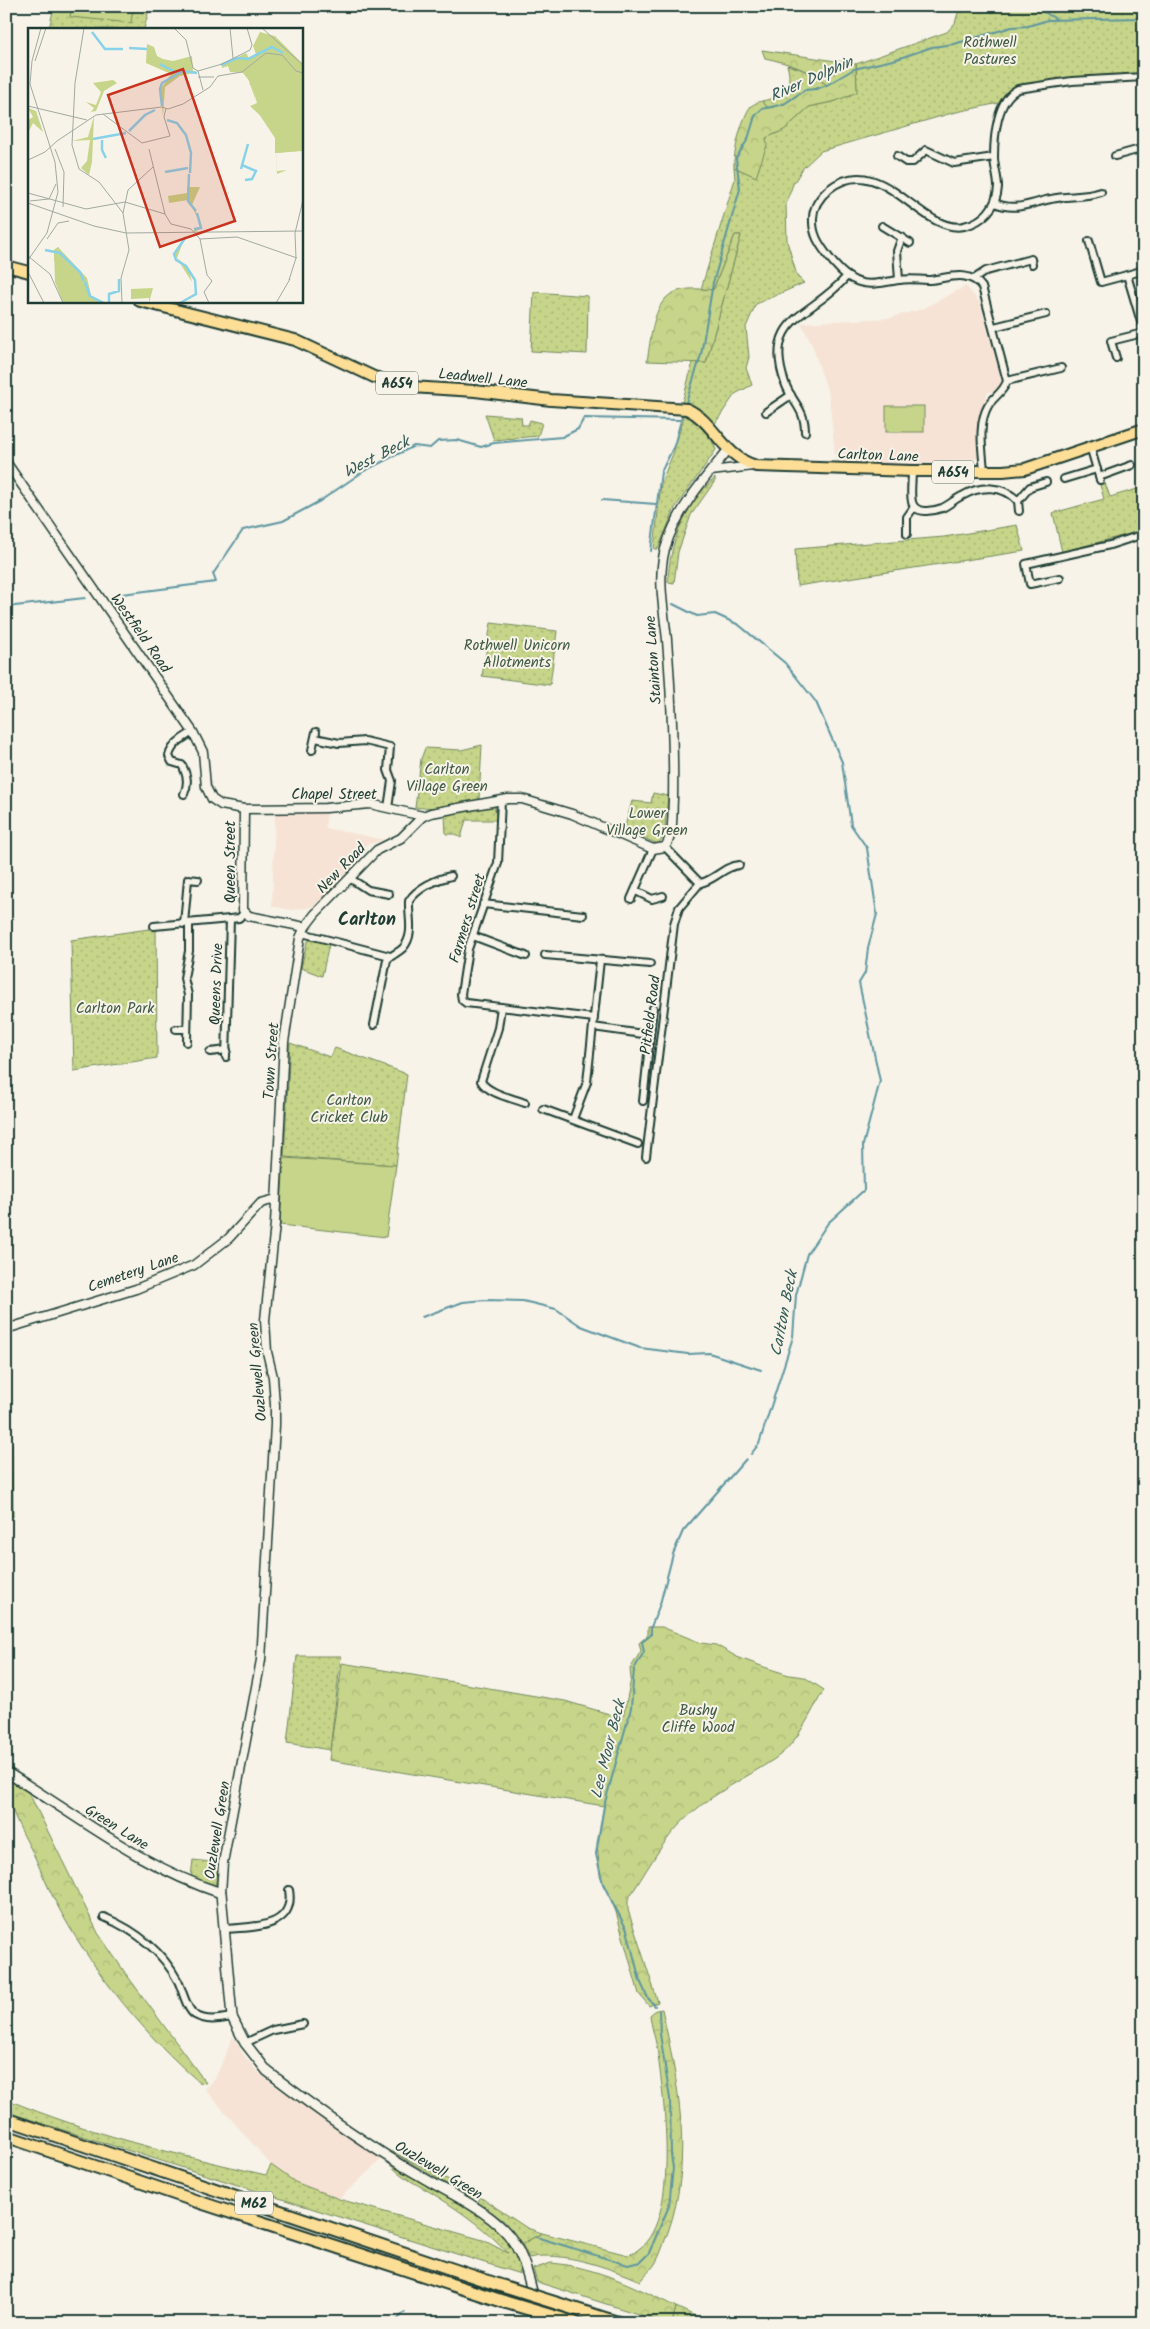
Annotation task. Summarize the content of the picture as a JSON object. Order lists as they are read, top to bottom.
{
  "streets": {
    "highway": ["M62"],
    "main road": [
      "Leadwell Lane",
      "A654",
      "Carlton Lane",
      "Ouzlewell Green",
      "Green Lane"
    ],
    "street": [
      "Westfield Road",
      "Stainton Lane",
      "Chapel Street",
      "Queen Street",
      "New Road",
      "Farmers street",
      "Queens Drive",
      "Pitfield Road",
      "Town Street",
      "Cemetery Lane"
    ]
  },
  "crossings": [
    ["Leadwell Lane", "Carlton Lane"],
    ["Leadwell Lane", "Stainton Lane"],
    ["Westfield Road", "Chapel Street"],
    ["Westfield Road", "Queen Street"],
    ["Chapel Street", "Queen Street"],
    ["Chapel Street", "New Road"],
    ["Queen Street", "New Road"],
    ["Queen Street", "Town Street"],
    ["New Road", "Town Street"],
    ["Town Street", "Cemetery Lane"],
    ["Town Street", "Ouzlewell Green"],
    ["Cemetery Lane", "Ouzlewell Green"],
    ["Ouzlewell Green", "Green Lane"]
  ],
  "districts": ["Carlton"],
  "water": [
    "River Dolphin",
    "West Beck",
    "Carlton Beck",
    "Lee Moor Beck"
  ],
  "parks": [
    "Rothwell Pastures",
    "Rothwell Unicorn Allotments",
    "Carlton Village Green",
    "Lower Village Green",
    "Carlton Park",
    "Carlton Cricket Club",
    "Bushy Cliffe Wood"
  ]
}
